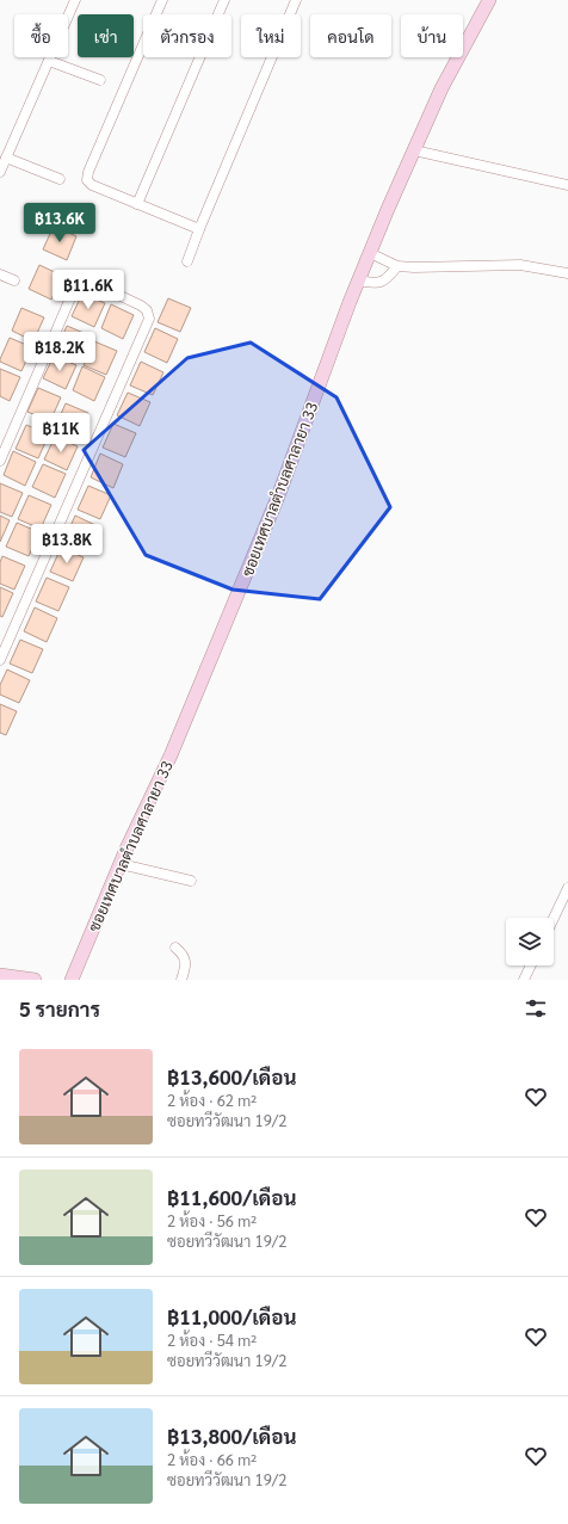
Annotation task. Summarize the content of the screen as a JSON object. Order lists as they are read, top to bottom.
{
  "streets": {
    "street": ["ซอยเทศบาลตำบลศาลายา 33"]
  },
  "page": {
    "chip": [
      "ซื้อ",
      "เช่า",
      "ตัวกรอง",
      "ใหม่",
      "คอนโด",
      "บ้าน"
    ],
    "price": [
      "฿13.6K",
      "฿11.6K",
      "฿18.2K",
      "฿11K",
      "฿13.8K"
    ],
    "heading": "5 รายการ",
    "list": [
      {
        "name": "฿13,600/เดือน",
        "note": "2 ห้อง · 62 m² · ซอยทวีวัฒนา 19/2"
      },
      {
        "name": "฿11,600/เดือน",
        "note": "2 ห้อง · 56 m² · ซอยทวีวัฒนา 19/2"
      },
      {
        "name": "฿11,000/เดือน",
        "note": "2 ห้อง · 54 m² · ซอยทวีวัฒนา 19/2"
      },
      {
        "name": "฿13,800/เดือน",
        "note": "2 ห้อง · 66 m² · ซอยทวีวัฒนา 19/2"
      }
    ]
  }
}
